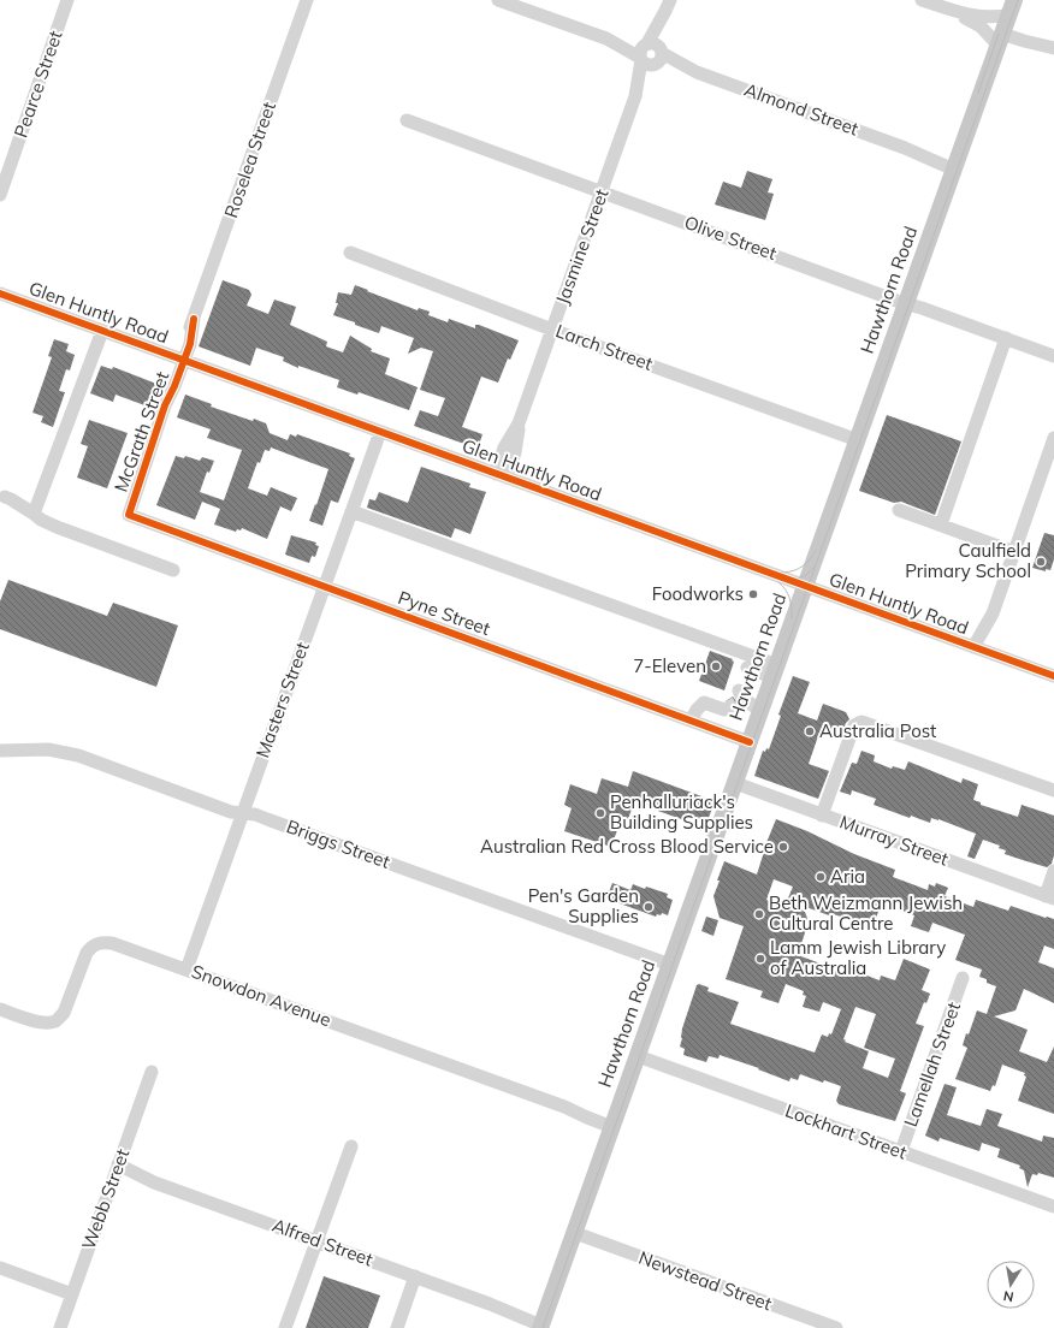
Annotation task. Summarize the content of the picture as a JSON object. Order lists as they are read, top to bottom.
{
  "streets": {
    "main road": ["Hawthorn Road"],
    "street": [
      "Pearce Street",
      "Almond Street",
      "Roselea Street",
      "Olive Street",
      "Jasmine Street",
      "Glen Huntly Road",
      "Larch Street",
      "McGrath Street",
      "Pyne Street",
      "Masters Street",
      "Murray Street",
      "Briggs Street",
      "Snowdon Avenue",
      "Lamellah Street",
      "Lockhart Street",
      "Webb Street",
      "Alfred Street",
      "Newstead Street"
    ]
  },
  "crossings": [
    ["Almond Street", "Jasmine Street"],
    ["Almond Street", "Hawthorn Road"],
    ["Roselea Street", "Glen Huntly Road"],
    ["Roselea Street", "McGrath Street"],
    ["Olive Street", "Jasmine Street"],
    ["Olive Street", "Hawthorn Road"],
    ["Jasmine Street", "Glen Huntly Road"],
    ["Jasmine Street", "Larch Street"],
    ["Hawthorn Road", "Glen Huntly Road"],
    ["Hawthorn Road", "Larch Street"],
    ["Hawthorn Road", "Pyne Street"],
    ["Hawthorn Road", "Murray Street"],
    ["Hawthorn Road", "Briggs Street"],
    ["Hawthorn Road", "Snowdon Avenue"],
    ["Hawthorn Road", "Lockhart Street"],
    ["Hawthorn Road", "Alfred Street"],
    ["Hawthorn Road", "Newstead Street"],
    ["Glen Huntly Road", "McGrath Street"],
    ["Glen Huntly Road", "Masters Street"],
    ["McGrath Street", "Pyne Street"],
    ["Pyne Street", "Masters Street"],
    ["Masters Street", "Briggs Street"],
    ["Masters Street", "Snowdon Avenue"],
    ["Lamellah Street", "Lockhart Street"],
    ["Webb Street", "Alfred Street"]
  ],
  "places": [
    "Caulfield Primary School",
    "Foodworks",
    "7-Eleven",
    "Australia Post",
    "Penhalluriack's Building Supplies",
    "Australian Red Cross Blood Service",
    "Aria",
    "Pen's Garden Supplies",
    "Beth Weizmann Jewish Cultural Centre",
    "Lamm Jewish Library of Australia"
  ],
  "north": "bottom"
}
